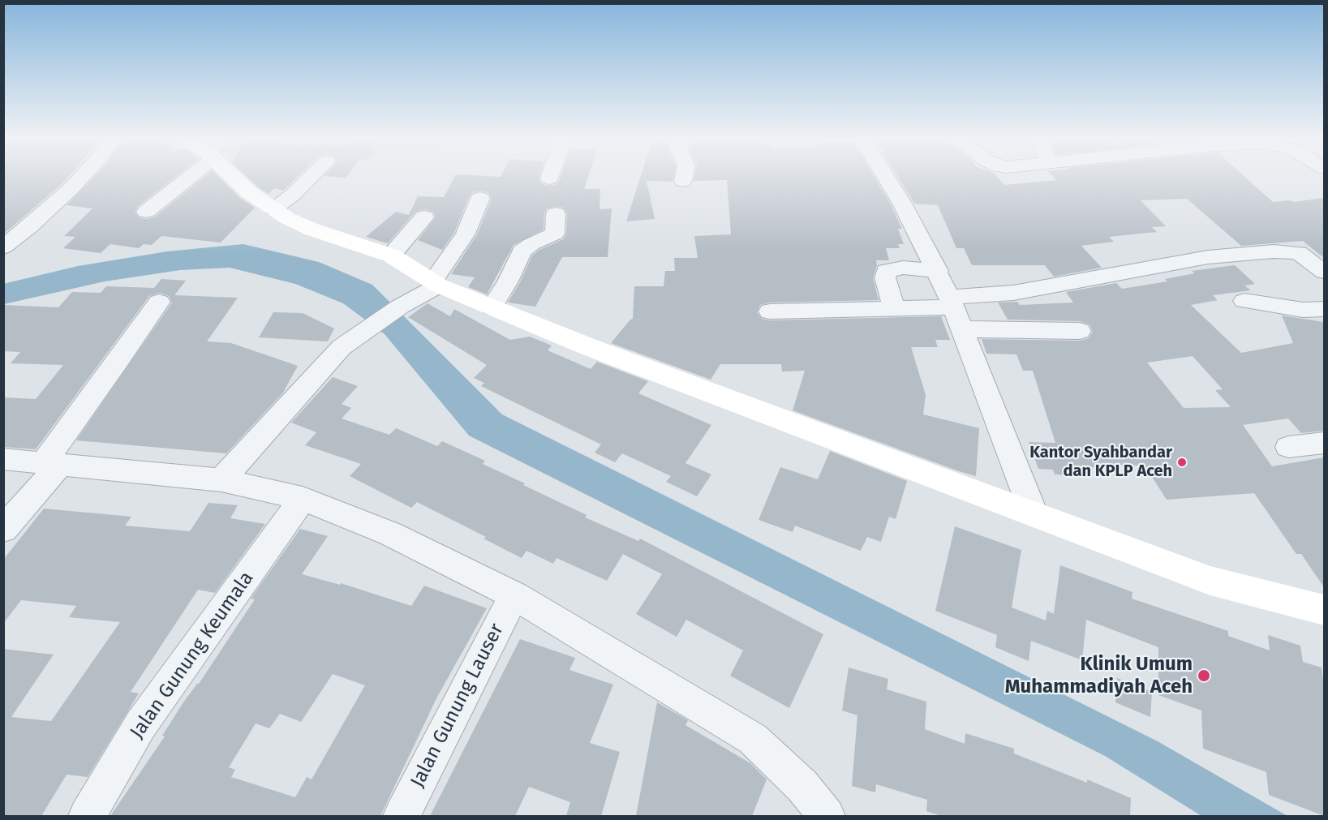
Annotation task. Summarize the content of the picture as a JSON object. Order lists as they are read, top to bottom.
{
  "streets": {
    "street": ["Jalan Gunung Keumala", "Jalan Gunung Lauser"]
  },
  "places": ["Kantor Syahbandar dan KPLP Aceh", "Klinik Umum Muhammadiyah Aceh"]
}
